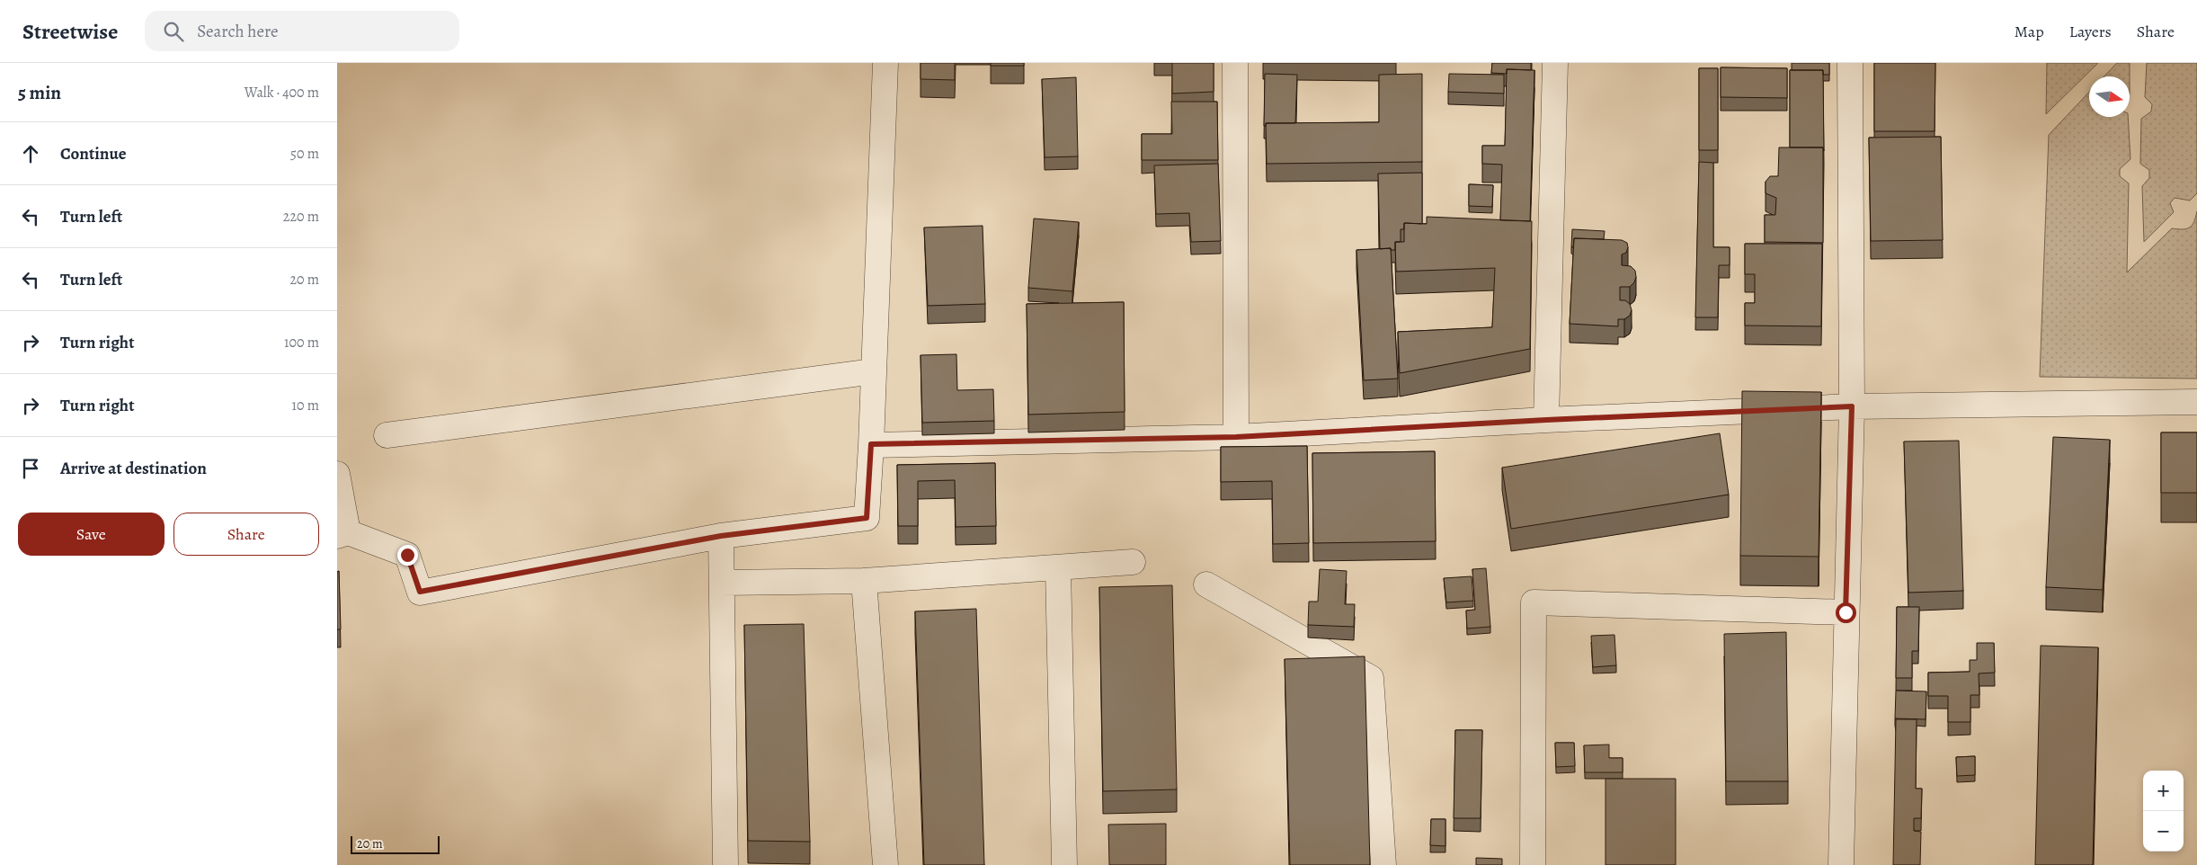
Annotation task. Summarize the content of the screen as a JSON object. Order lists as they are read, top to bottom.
{
  "scale_bar": "20 m",
  "north": "right",
  "page": {
    "header": "Streetwise",
    "search": "Search here",
    "nav": ["Map", "Layers", "Share"],
    "heading": ["5 min", "Walk · 400 m"],
    "list": [
      ["Continue", "50 m"],
      ["Turn left", "220 m"],
      ["Turn left", "20 m"],
      ["Turn right", "100 m"],
      ["Turn right", "10 m"],
      "Arrive at destination"
    ],
    "buttons": ["Save", "Share"],
    "map_buttons": ["+", "−"],
    "scale": "20 m"
  }
}
